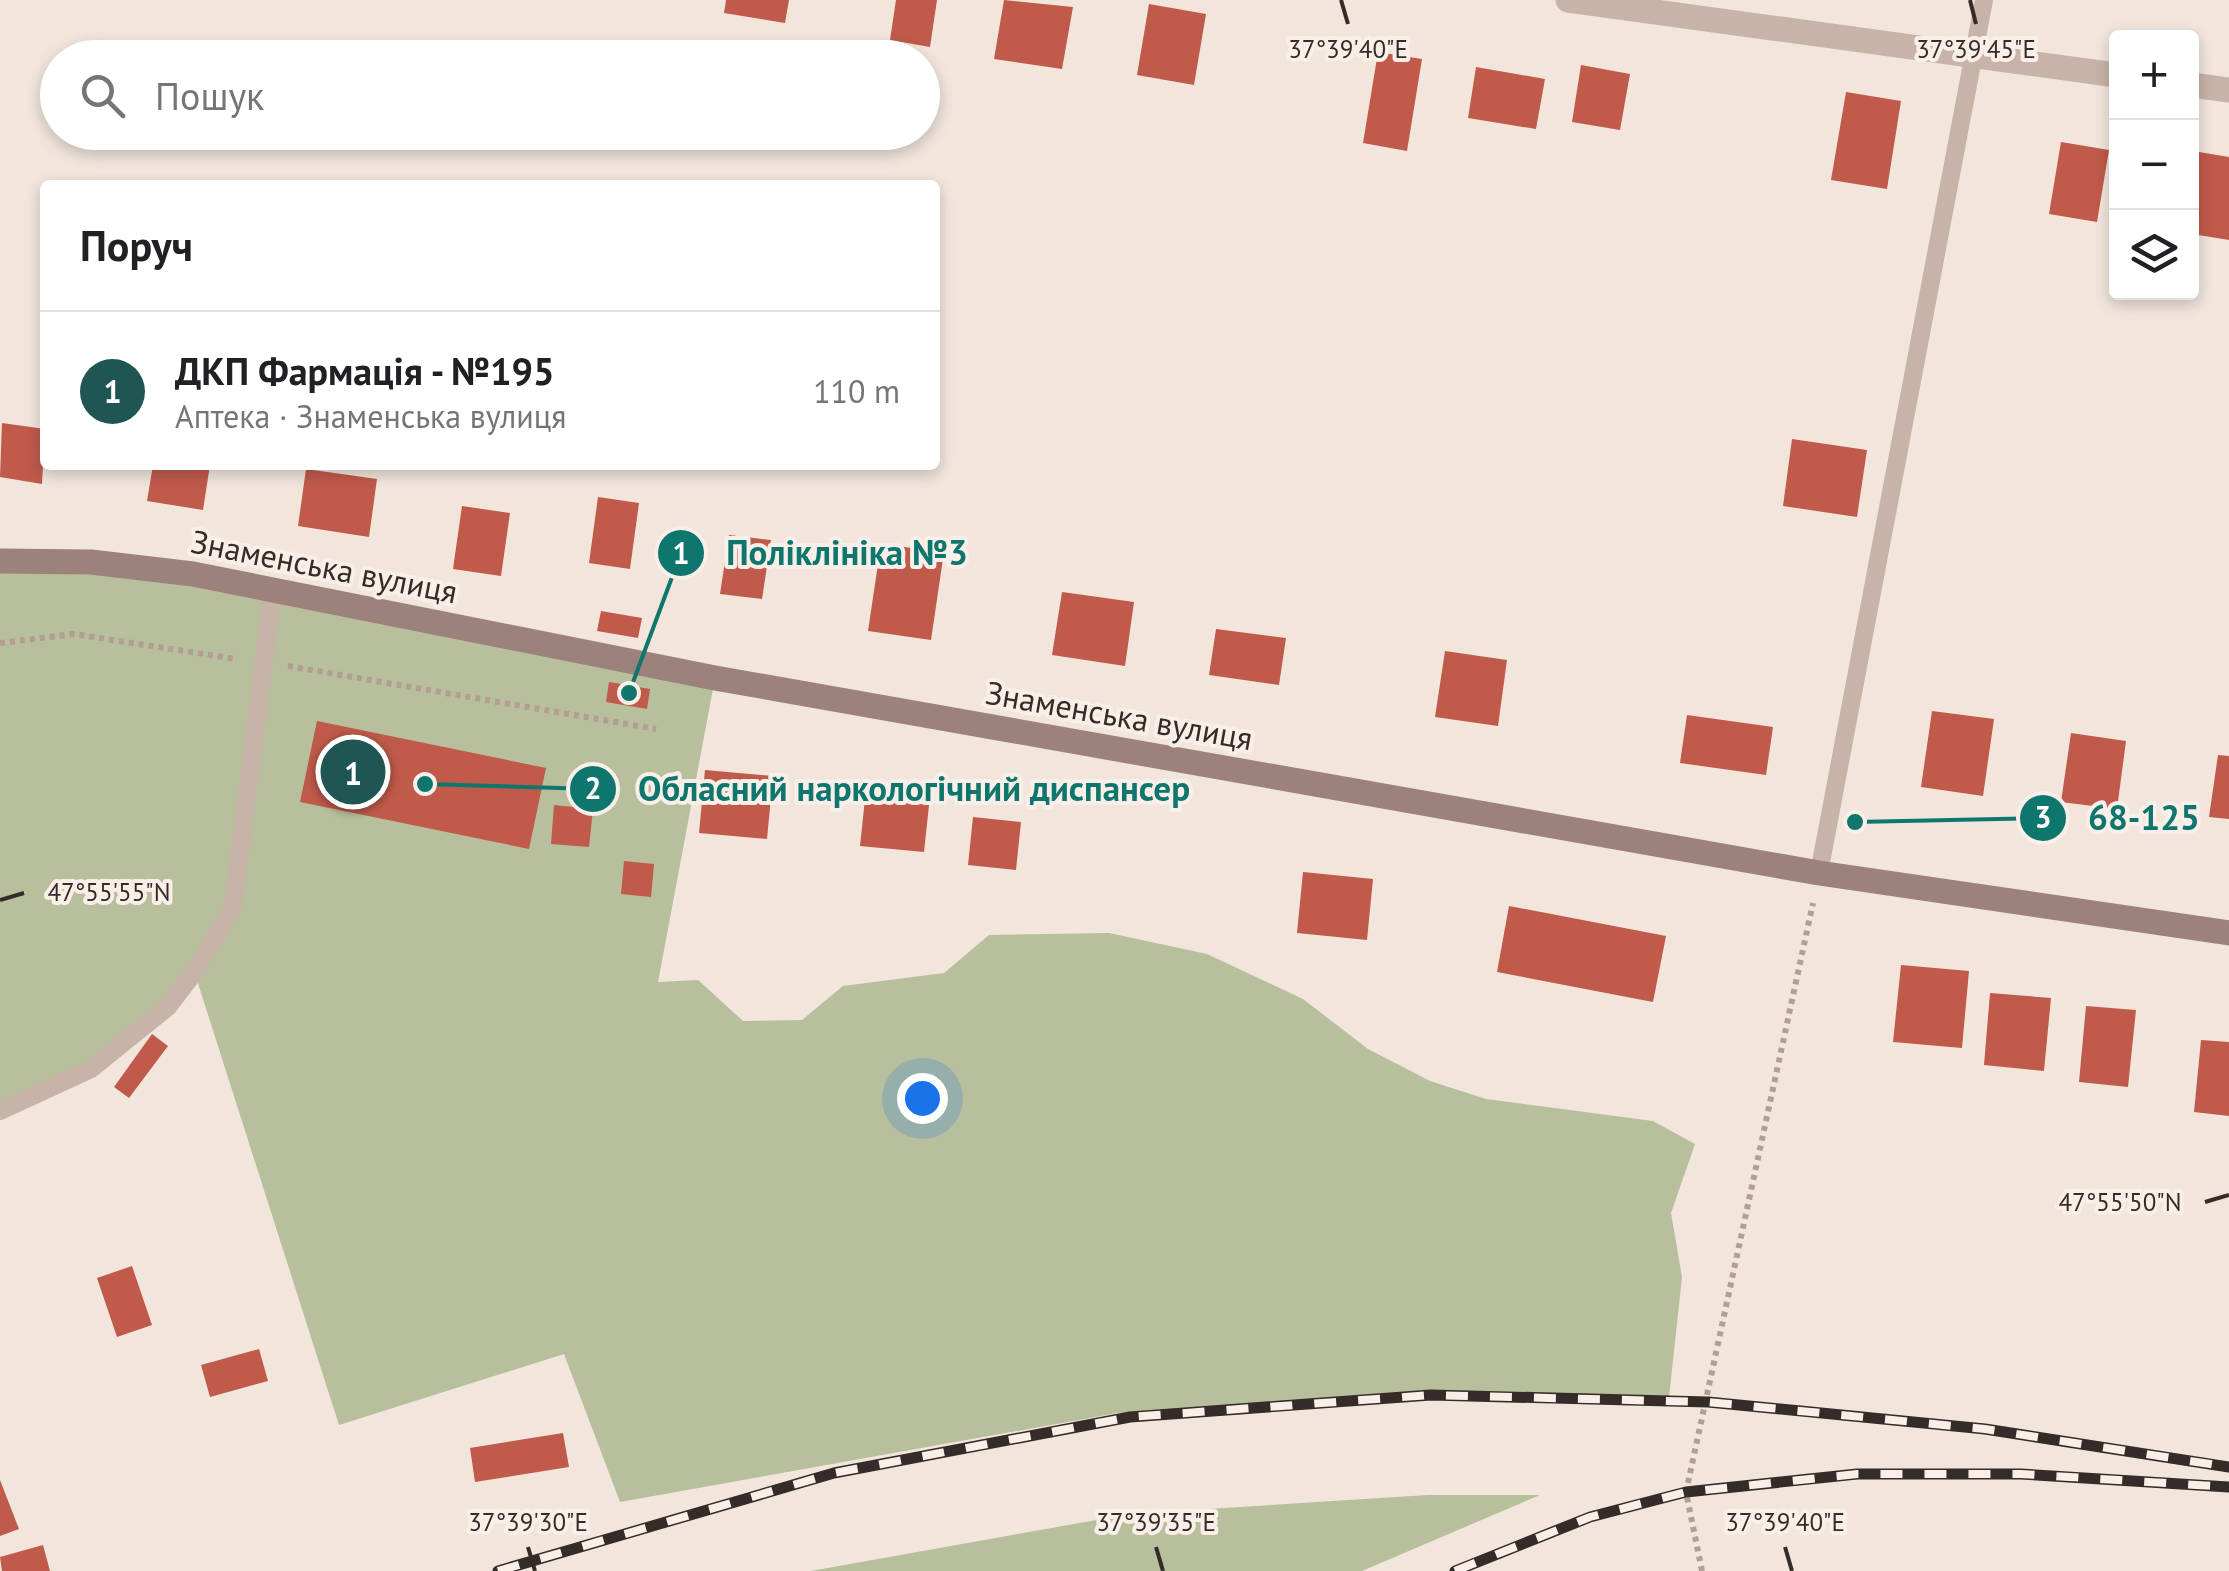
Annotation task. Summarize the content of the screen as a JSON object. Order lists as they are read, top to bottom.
{
  "streets": {
    "main road": ["Знаменська вулиця"]
  },
  "places": ["Поліклініка №3", "Обласний наркологічний диспансер", "68-125"],
  "page": {
    "map_buttons": ["+", "−"],
    "search": "Пошук",
    "heading": "Поруч",
    "list": [
      {
        "mark": "1",
        "name": "ДКП Фармація - №195",
        "note": "Аптека · Знаменська вулиця",
        "value": "110 m"
      }
    ],
    "pins": "1"
  },
  "coordinates": [
    "37°39'40\"E",
    "37°39'45\"E",
    "47°55'55\"N",
    "47°55'50\"N",
    "37°39'30\"E",
    "37°39'35\"E"
  ]
}
